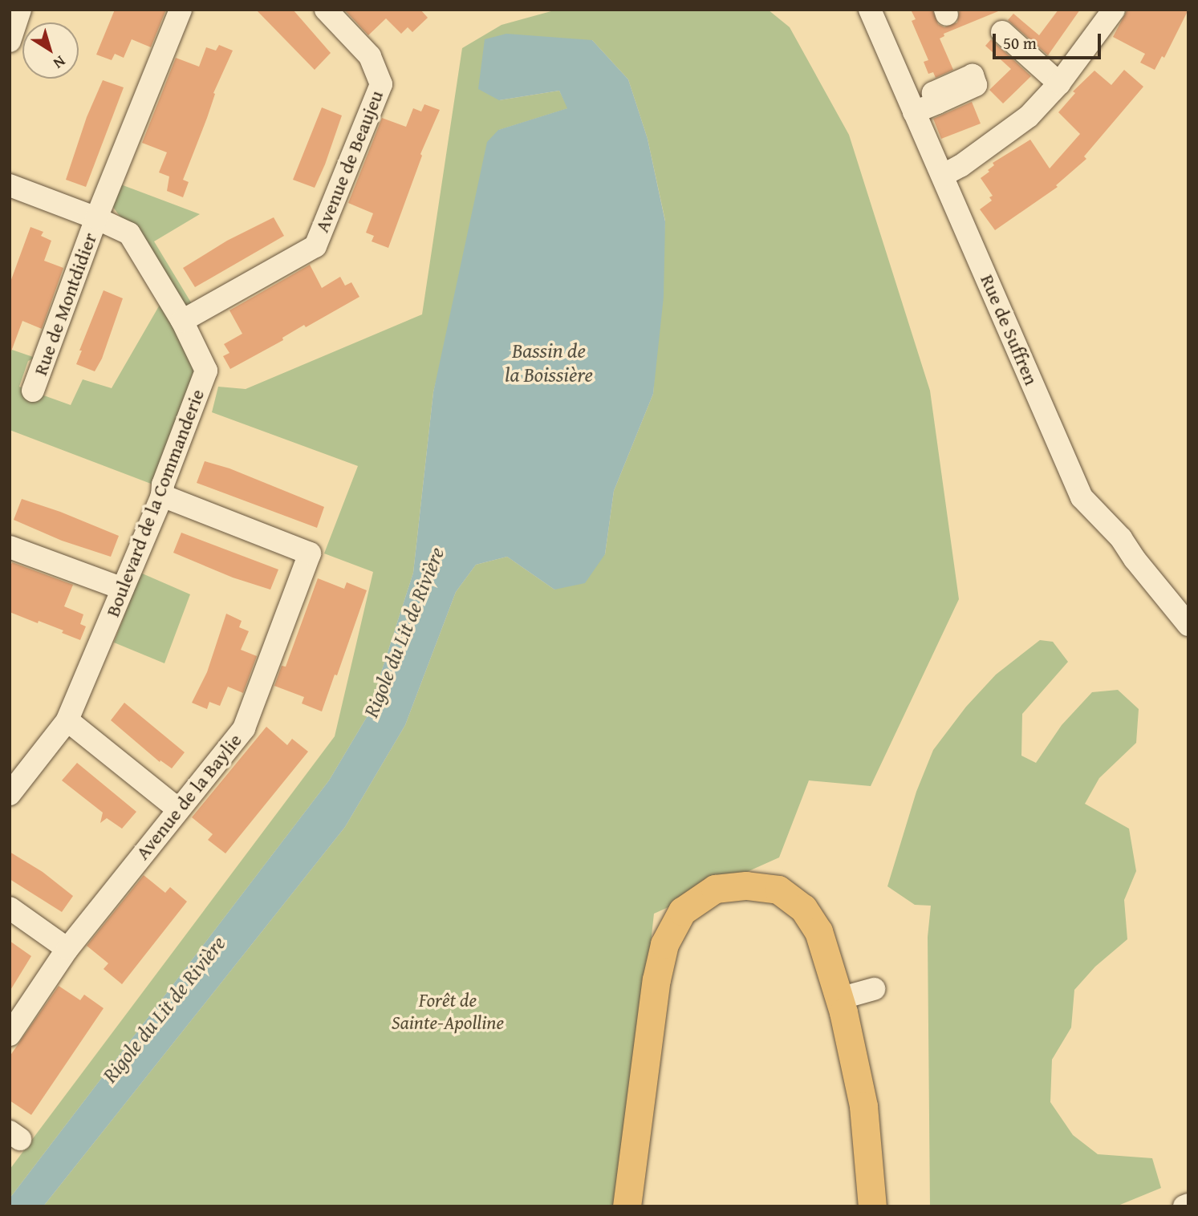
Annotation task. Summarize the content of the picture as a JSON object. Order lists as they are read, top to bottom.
{
  "streets": {
    "street": [
      "Avenue de Beaujeu",
      "Rue de Montdidier",
      "Rue de Suffren",
      "Boulevard de la Commanderie",
      "Avenue de la Baylie"
    ]
  },
  "crossings": [
    ["Avenue de Beaujeu", "Boulevard de la Commanderie"],
    ["Rue de Montdidier", "Boulevard de la Commanderie"],
    ["Boulevard de la Commanderie", "Avenue de la Baylie"]
  ],
  "water": ["Bassin de la Boissière", "Rigole du Lit de Rivière"],
  "parks": ["Forêt de Sainte-Apolline"],
  "scale_bar": "50 m",
  "north": "bottom right"
}
